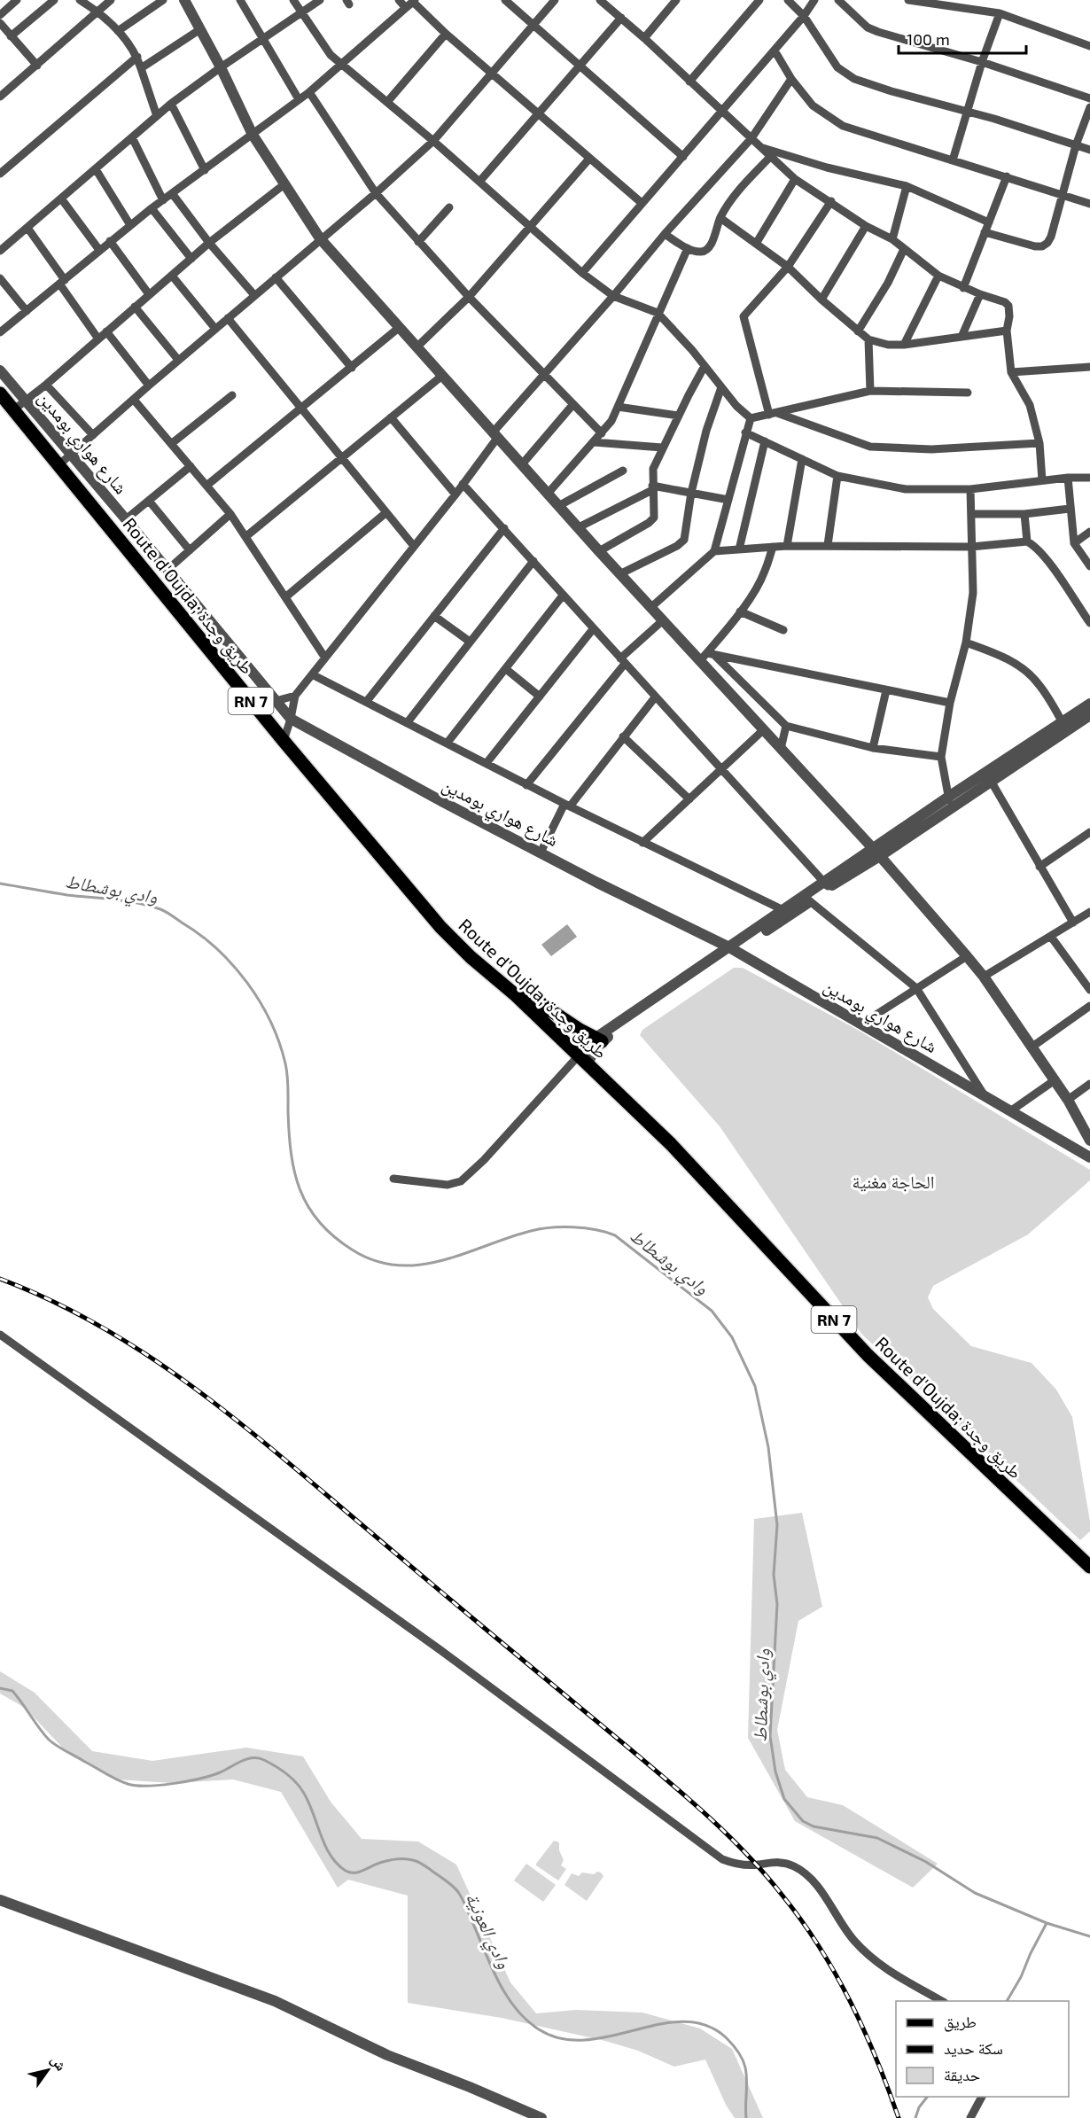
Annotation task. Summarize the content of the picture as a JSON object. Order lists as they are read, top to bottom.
{
  "streets": {
    "main road": ["Route d'Oujda; طريق وجدة", "RN 7"],
    "street": ["شارع هواري بومدين"]
  },
  "water": ["وادي بوشطاط", "وادي العونية"],
  "parks": ["الحاجة مغنية"],
  "legend": ["طريق", "سكة حديد", "حديقة"],
  "scale_bar": "100 m",
  "north": "top right"
}
